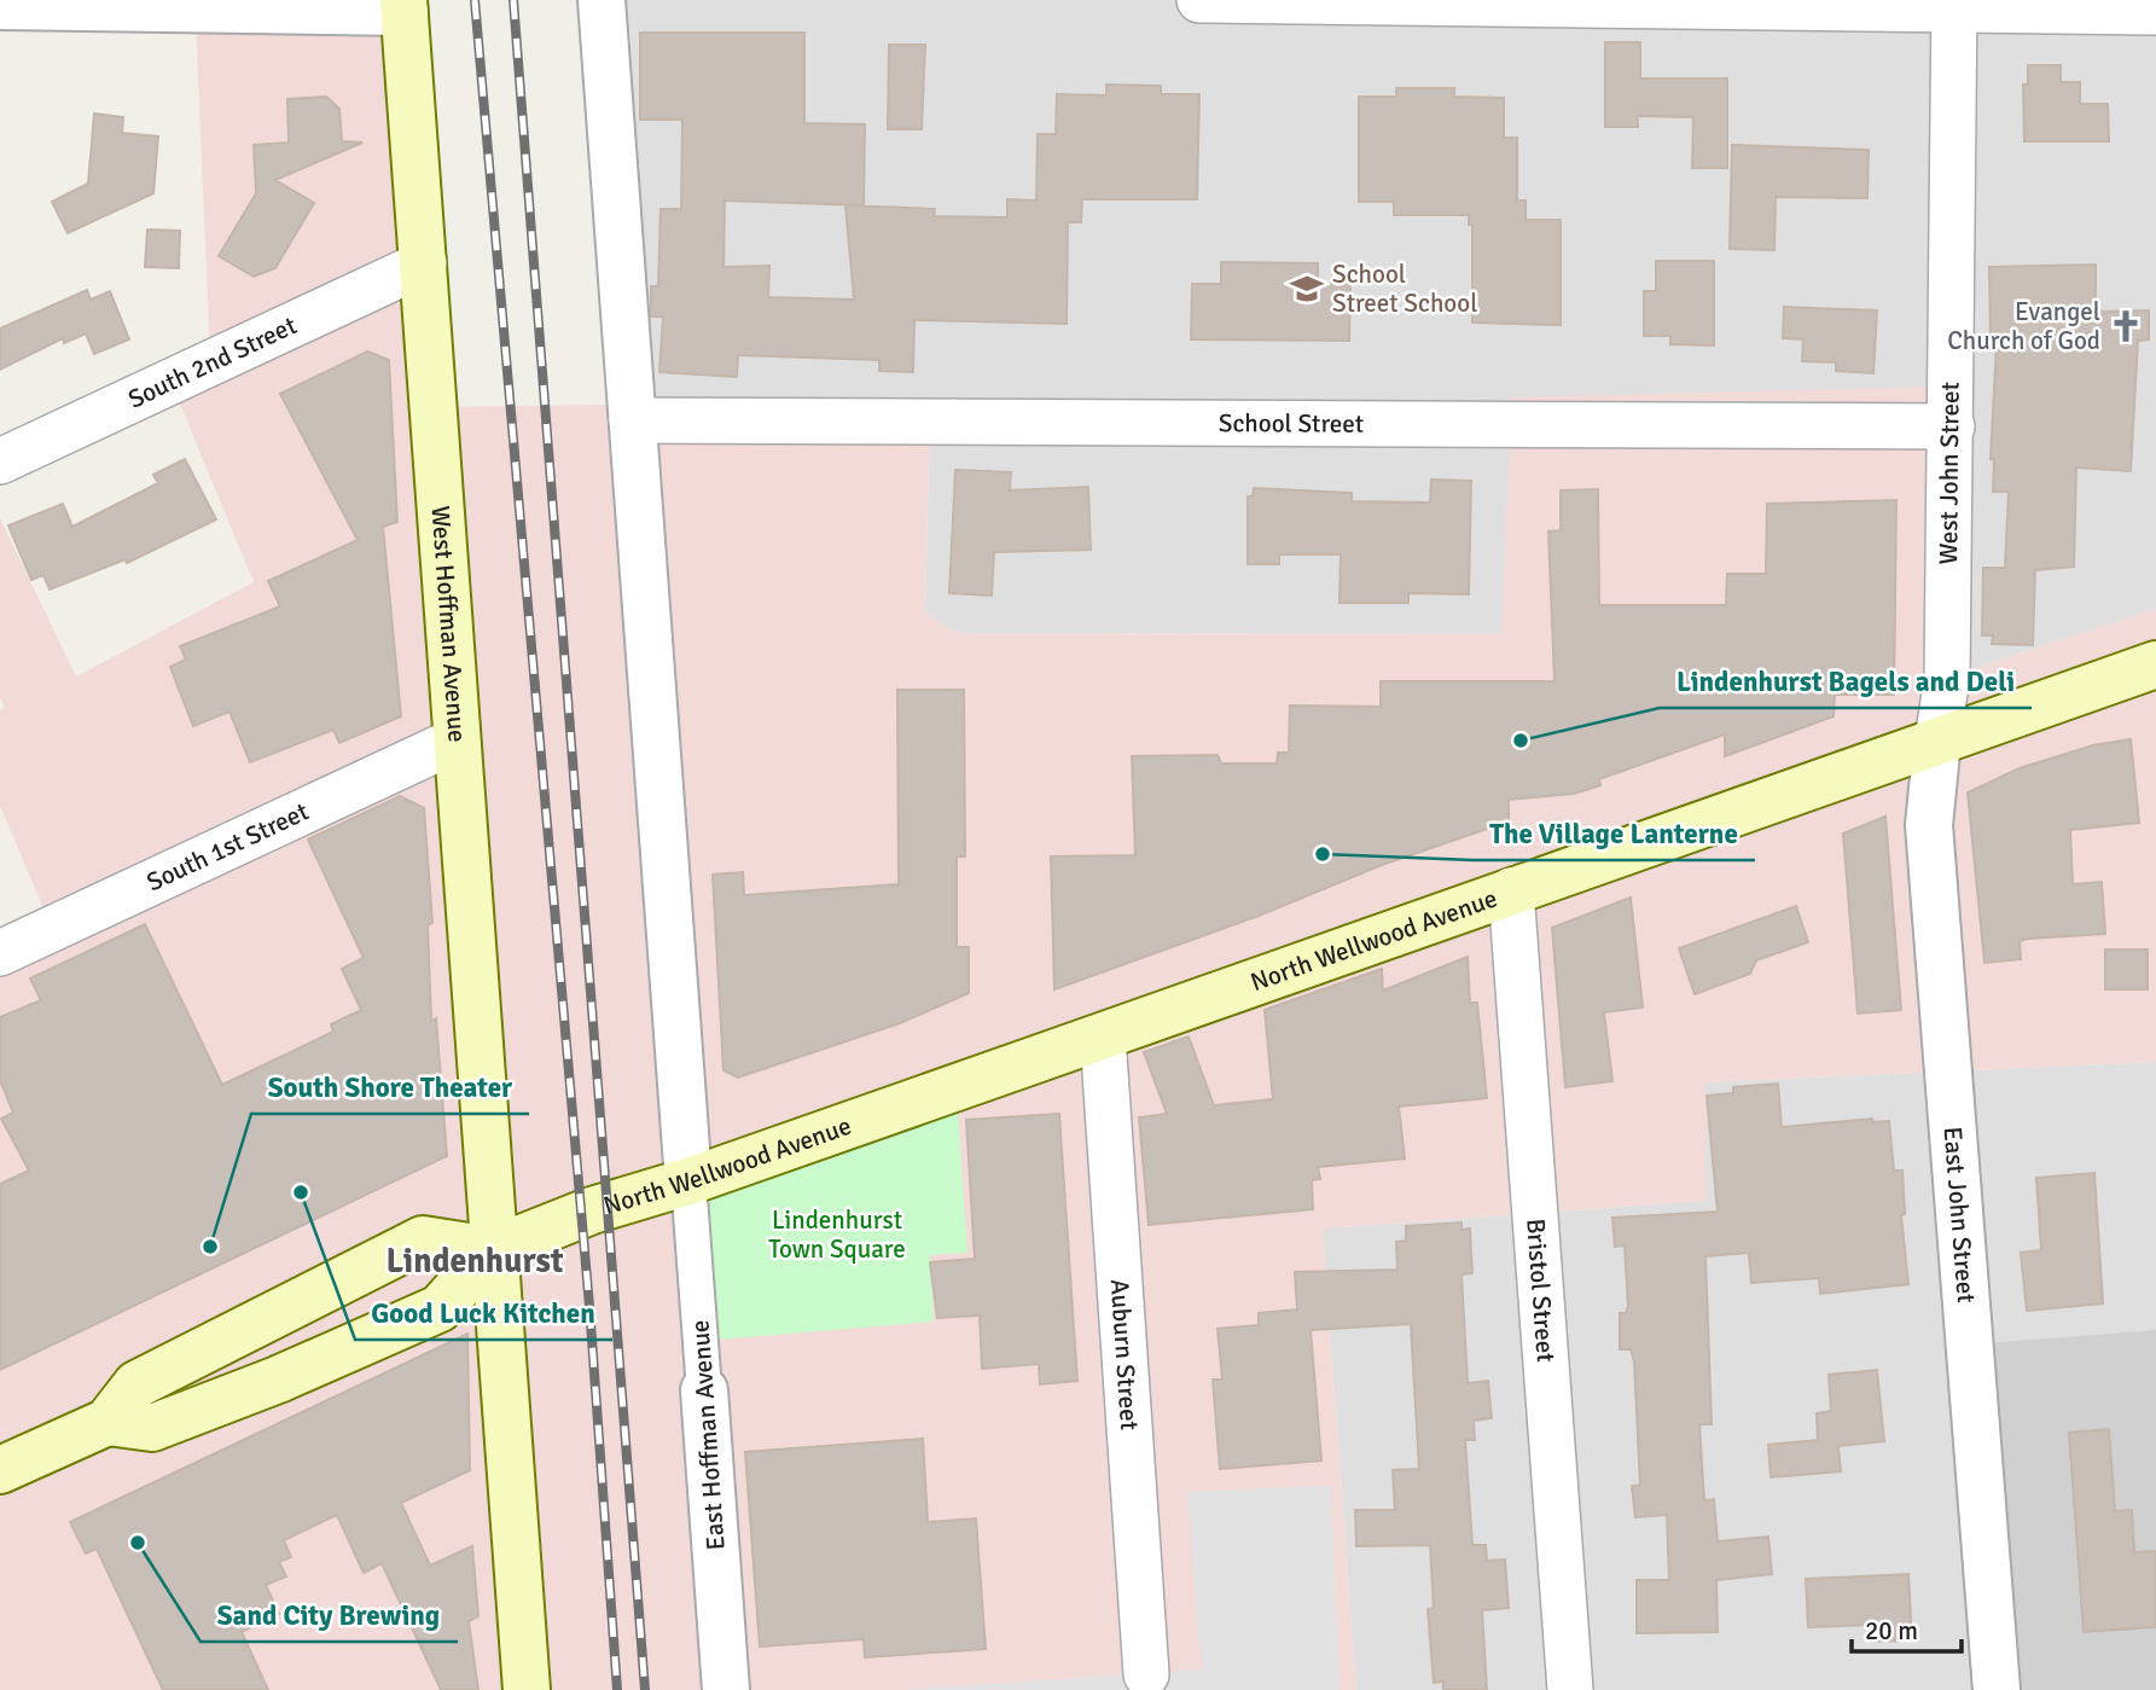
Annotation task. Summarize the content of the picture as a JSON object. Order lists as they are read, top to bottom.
{
  "streets": {
    "main road": ["West Hoffman Avenue", "North Wellwood Avenue"],
    "street": [
      "South 2nd Street",
      "School Street",
      "West John Street",
      "South 1st Street",
      "East John Street",
      "Bristol Street",
      "Auburn Street",
      "East Hoffman Avenue"
    ]
  },
  "crossings": [
    ["South 2nd Street", "West Hoffman Avenue"],
    ["School Street", "West John Street"],
    ["West John Street", "North Wellwood Avenue"],
    ["West John Street", "East John Street"],
    ["West Hoffman Avenue", "South 1st Street"],
    ["West Hoffman Avenue", "North Wellwood Avenue"],
    ["North Wellwood Avenue", "East John Street"],
    ["North Wellwood Avenue", "Bristol Street"],
    ["North Wellwood Avenue", "Auburn Street"],
    ["North Wellwood Avenue", "East Hoffman Avenue"]
  ],
  "districts": ["Lindenhurst"],
  "parks": ["Lindenhurst Town Square"],
  "places": {
    "school or university": ["School Street School"],
    "church": ["Evangel Church of God"],
    "other": [
      "Lindenhurst Bagels and Deli",
      "The Village Lanterne",
      "Good Luck Kitchen",
      "South Shore Theater",
      "Sand City Brewing"
    ]
  },
  "scale_bar": "20 m"
}
